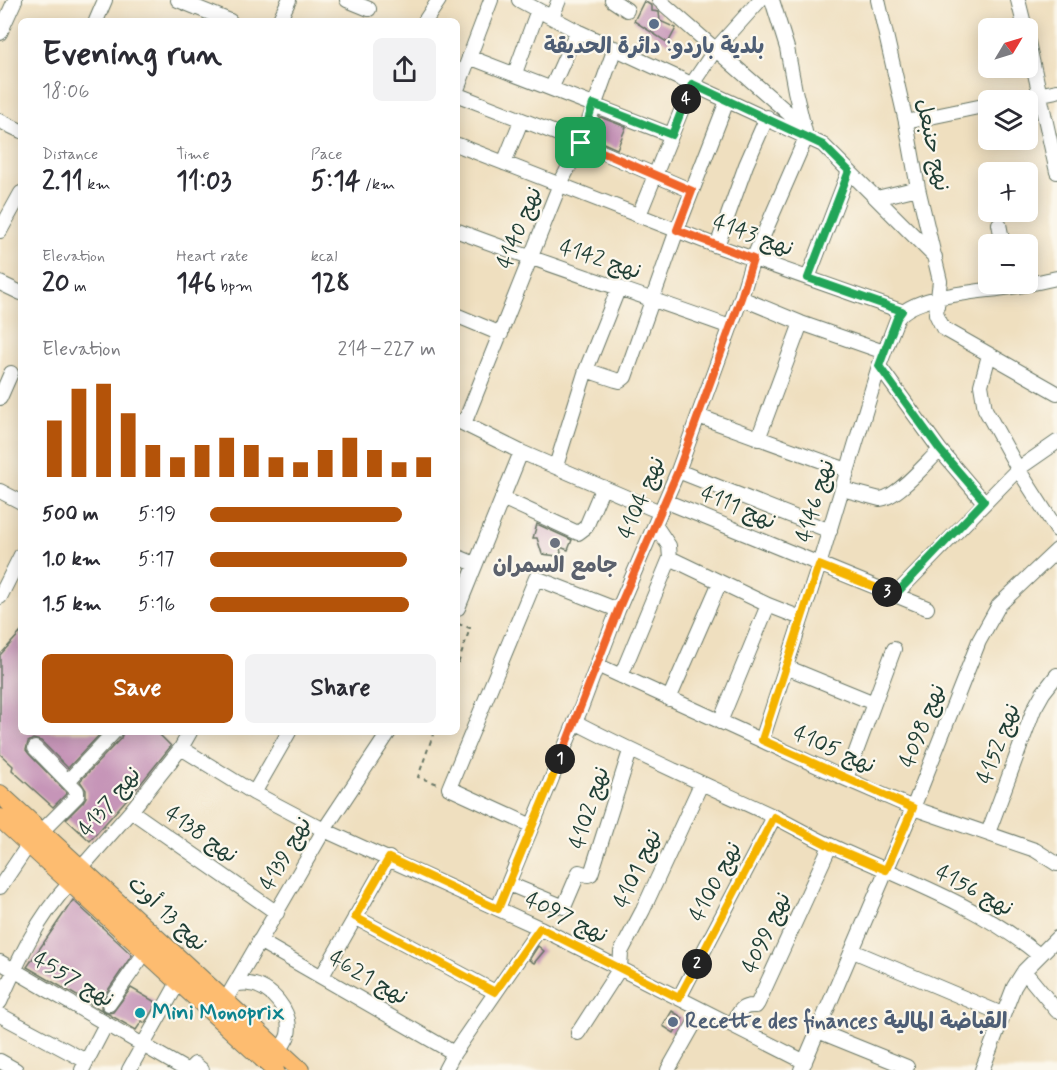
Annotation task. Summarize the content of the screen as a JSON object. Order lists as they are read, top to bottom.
{
  "streets": {
    "main road": ["نهج 13 أوت"],
    "street": [
      "نهج حنبعل",
      "نهج 4140",
      "نهج 4143",
      "نهج 4142",
      "نهج 4104",
      "نهج 4146",
      "نهج 4111",
      "نهج 4098",
      "نهج 4152",
      "نهج 4105",
      "نهج 4137",
      "نهج 4102",
      "نهج 4138",
      "نهج 4139",
      "نهج 4101",
      "نهج 4100",
      "نهج 4156",
      "نهج 4097",
      "نهج 4099",
      "نهج 4621",
      "نهج 4557"
    ]
  },
  "crossings": [
    ["نهج 4140", "نهج 4143"],
    ["نهج 4140", "نهج 4142"],
    ["نهج 4140", "نهج 4111"],
    ["نهج 4143", "نهج 4104"],
    ["نهج 4143", "نهج 4146"],
    ["نهج 4142", "نهج 4104"],
    ["نهج 4104", "نهج 4111"],
    ["نهج 4104", "نهج 4105"],
    ["نهج 4104", "نهج 4102"],
    ["نهج 4104", "نهج 4156"],
    ["نهج 4104", "نهج 4097"],
    ["نهج 4146", "نهج 4111"],
    ["نهج 4146", "نهج 4105"],
    ["نهج 4098", "نهج 4105"],
    ["نهج 4098", "نهج 4156"],
    ["نهج 4098", "نهج 4097"],
    ["نهج 4152", "نهج 4105"],
    ["نهج 4137", "نهج 4138"],
    ["نهج 4137", "نهج 13 أوت"],
    ["نهج 4137", "نهج 4097"],
    ["نهج 4102", "نهج 4156"],
    ["نهج 4138", "نهج 4139"],
    ["نهج 4139", "نهج 13 أوت"],
    ["نهج 4139", "نهج 4097"],
    ["نهج 4139", "نهج 4621"],
    ["نهج 4101", "نهج 4156"],
    ["نهج 4101", "نهج 4097"],
    ["نهج 4100", "نهج 4156"],
    ["نهج 4100", "نهج 4097"],
    ["نهج 4156", "نهج 4099"],
    ["نهج 4097", "نهج 4099"]
  ],
  "places": [
    "بلدية باردو: دائرة الحديقة",
    "جامع السمران",
    "Mini Monoprix",
    "Recette des finances القباضة المالية"
  ],
  "north": "top right",
  "page": {
    "map_buttons": ["+", "−"],
    "heading": ["Evening run", "18:06"],
    "pins": [
      "4",
      "3",
      "1",
      "2"
    ],
    "stats": [
      ["Distance", "2.11 km"],
      ["Time", "11:03"],
      ["Pace", "5:14 /km"],
      ["Elevation", "20 m"],
      ["Heart rate", "146 bpm"],
      ["kcal", "128"]
    ],
    "chart": ["Elevation", "214–227 m"],
    "list": [
      {
        "name": "500 m",
        "note": "5:19"
      },
      {
        "name": "1.0 km",
        "note": "5:17"
      },
      {
        "name": "1.5 km",
        "note": "5:16"
      }
    ],
    "buttons": ["Save", "Share"]
  }
}
